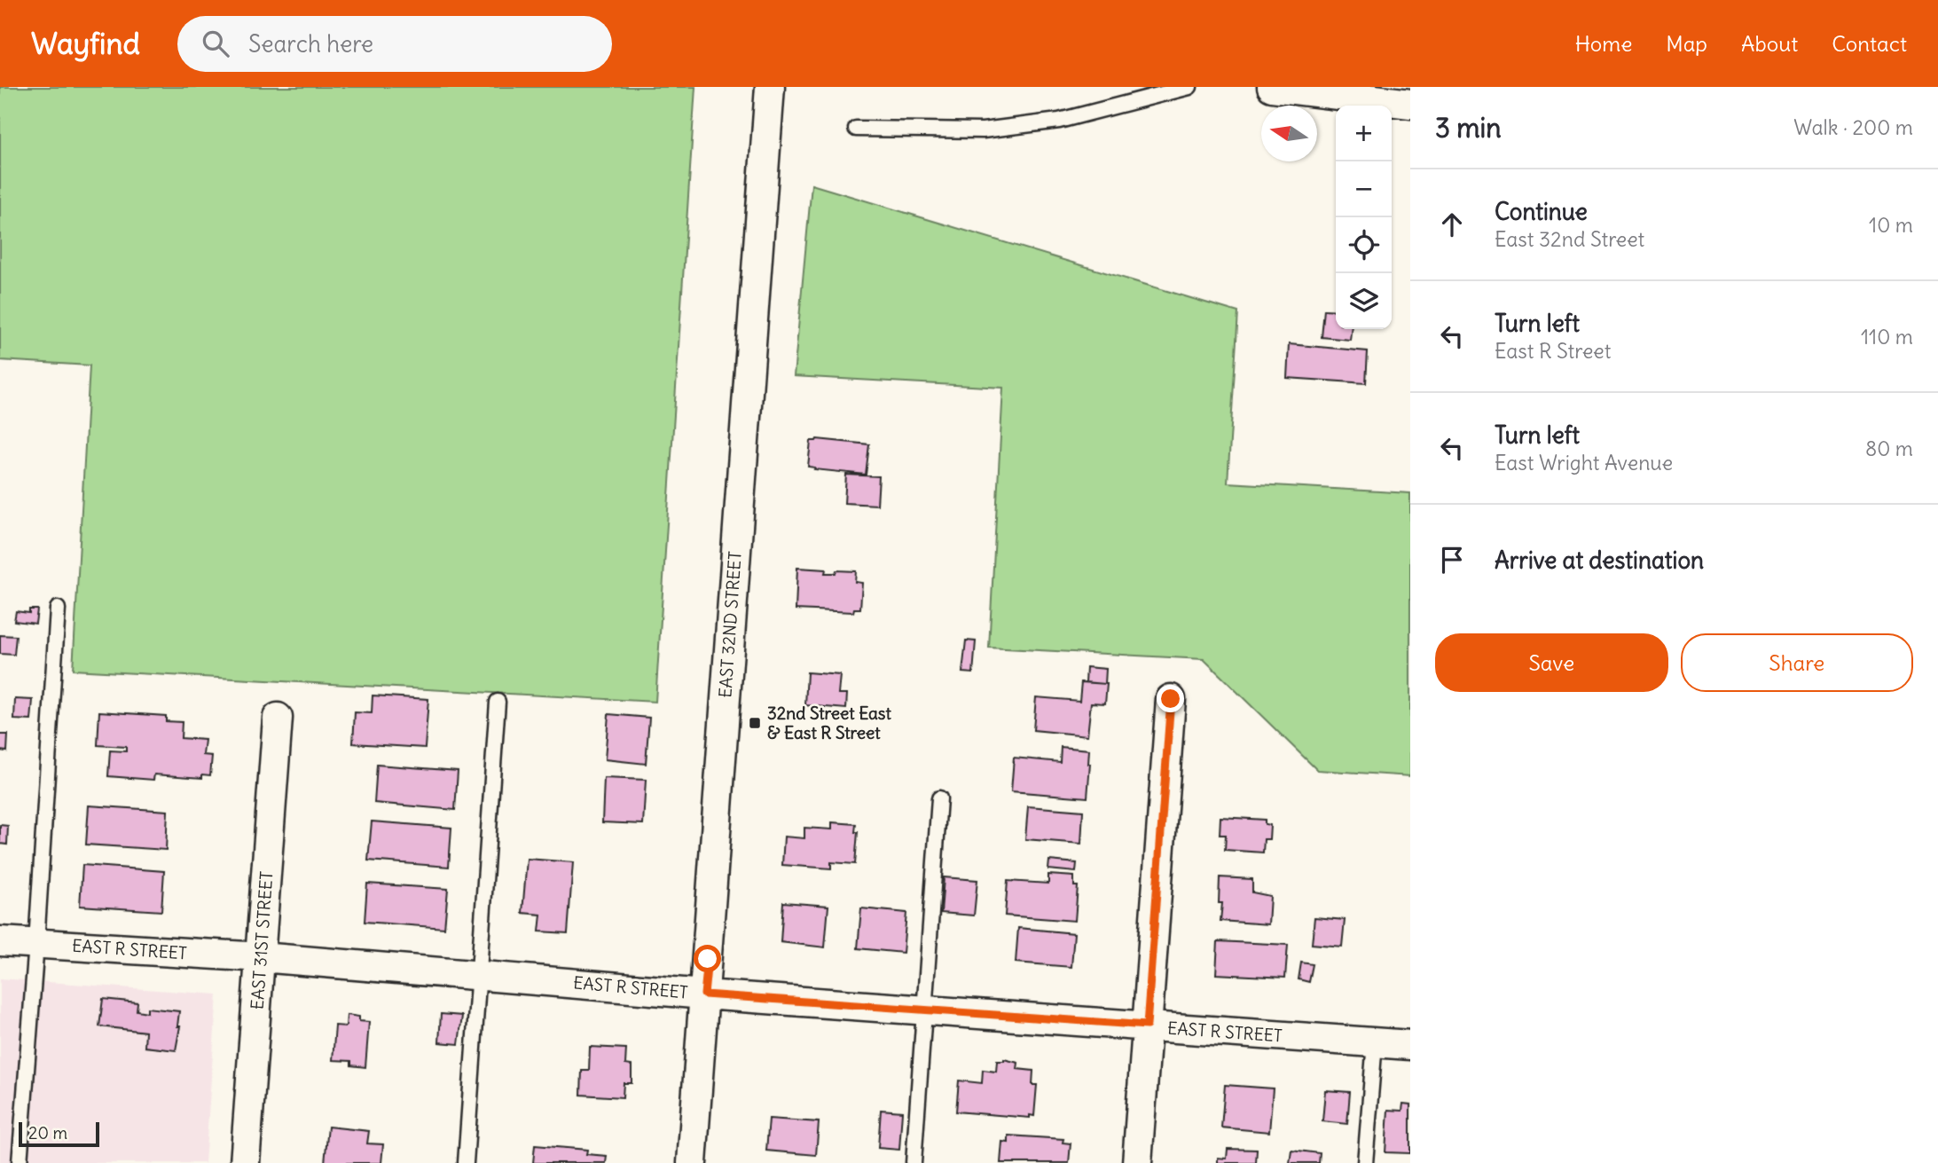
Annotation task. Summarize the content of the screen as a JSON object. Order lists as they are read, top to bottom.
{
  "streets": {
    "street": ["EAST 32ND STREET", "EAST 31ST STREET", "EAST R STREET"]
  },
  "crossings": [
    ["EAST 32ND STREET", "EAST R STREET"],
    ["EAST 31ST STREET", "EAST R STREET"]
  ],
  "places": {
    "transit": ["32nd Street East & East R Street"]
  },
  "scale_bar": "20 m",
  "north": "left",
  "page": {
    "header": "Wayfind",
    "search": "Search here",
    "nav": [
      "Home",
      "Map",
      "About",
      "Contact"
    ],
    "heading": ["3 min", "Walk · 200 m"],
    "map_buttons": ["+", "−"],
    "list": [
      ["Continue", "East 32nd Street", "10 m"],
      ["Turn left", "East R Street", "110 m"],
      ["Turn left", "East Wright Avenue", "80 m"],
      "Arrive at destination"
    ],
    "buttons": ["Save", "Share"],
    "scale": "20 m"
  }
}
